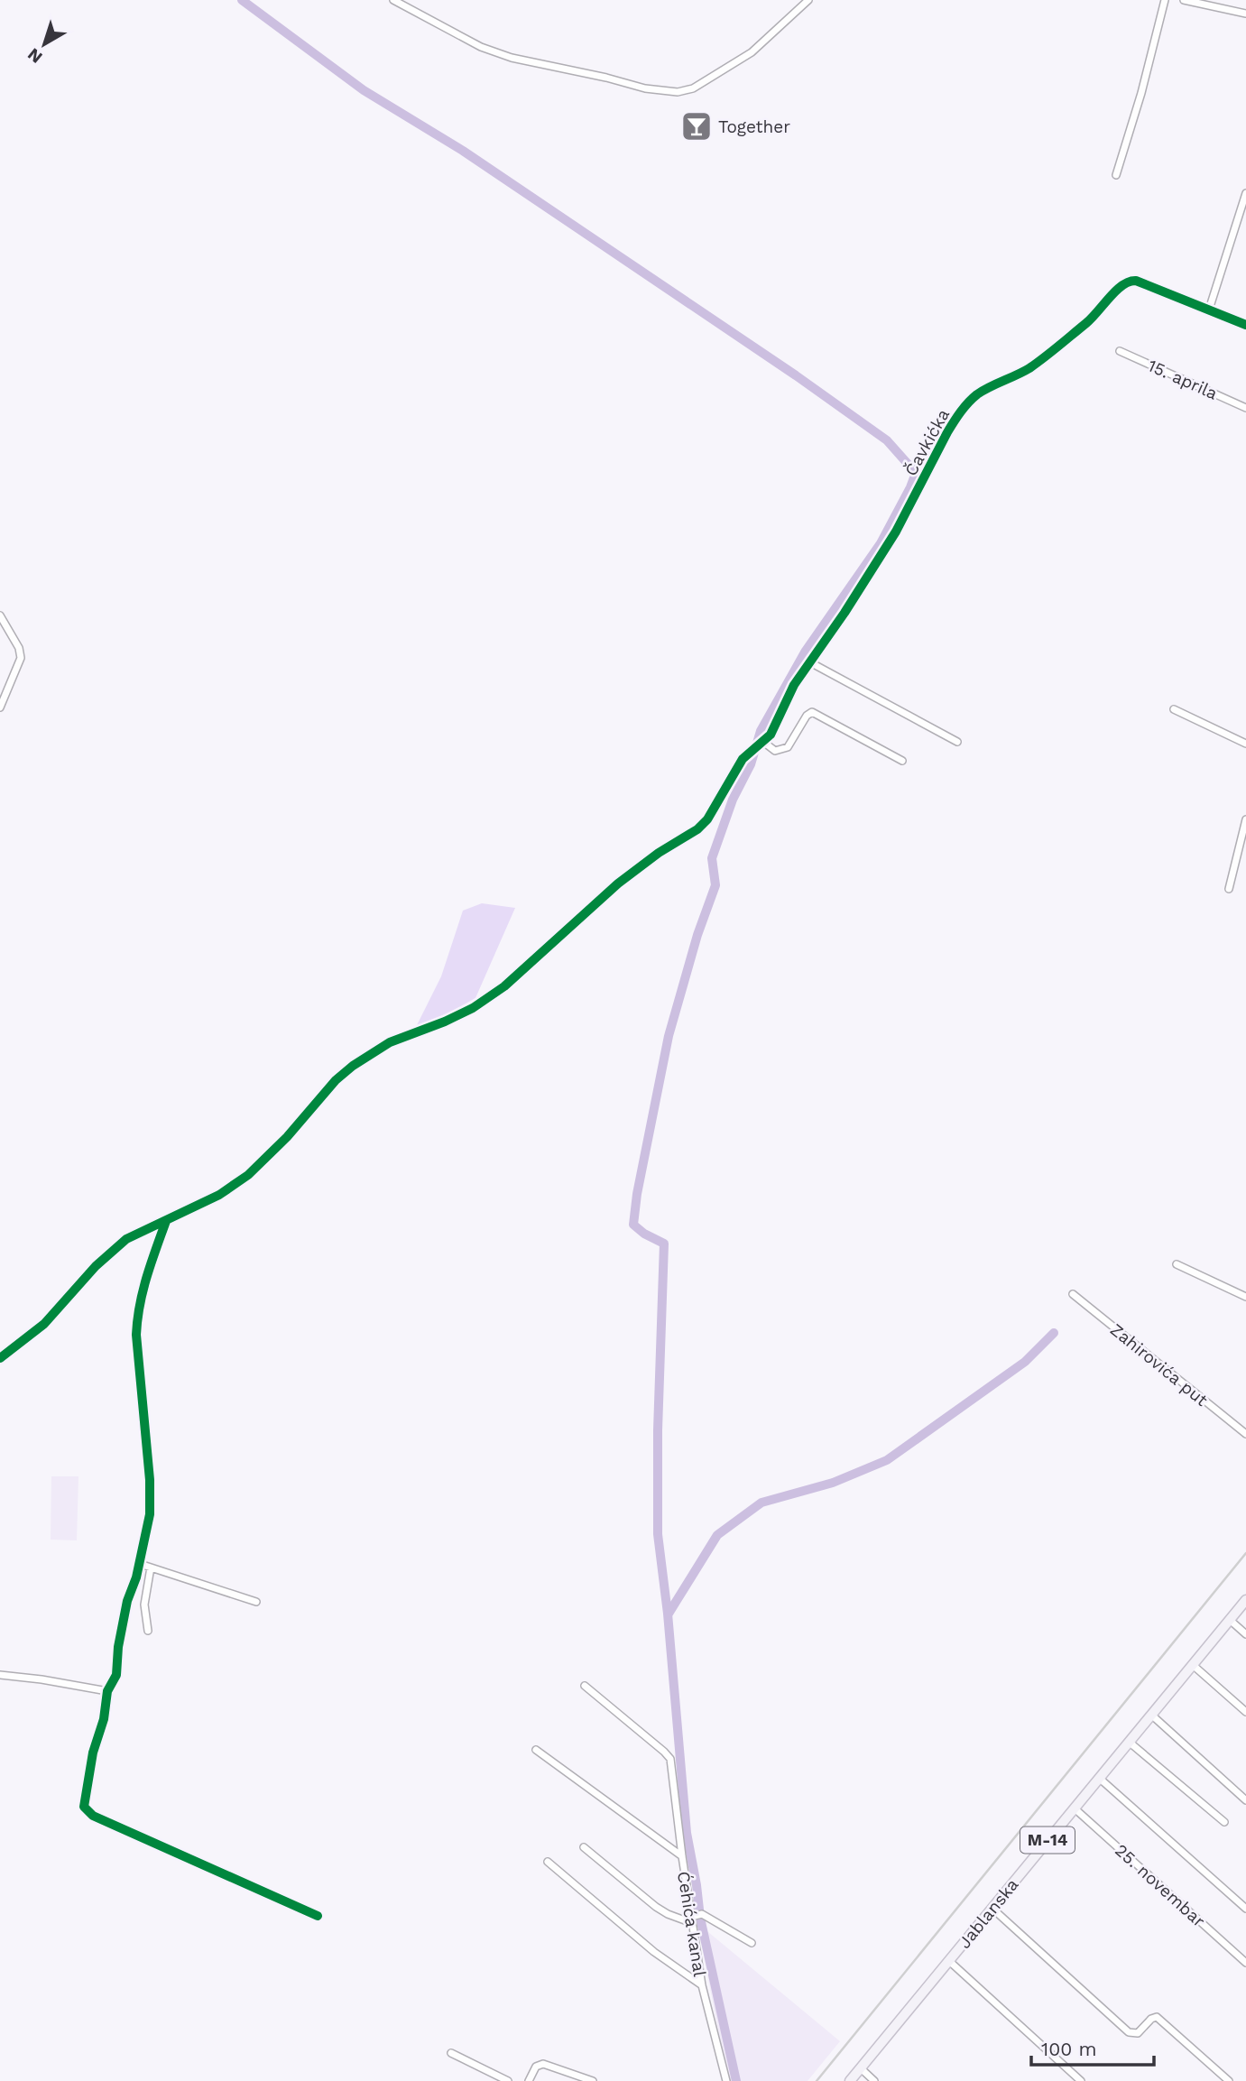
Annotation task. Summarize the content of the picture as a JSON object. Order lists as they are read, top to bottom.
{
  "streets": {
    "main road": ["M-14", "Jablanska"],
    "street": [
      "15. aprila",
      "Čavkićka",
      "Zahirovića put",
      "25. novembar",
      "Ćehića kanal"
    ]
  },
  "crossings": [
    ["25. novembar", "Jablanska"]
  ],
  "places": {
    "bar": ["Together"]
  },
  "scale_bar": "100 m",
  "north": "bottom left"
}
